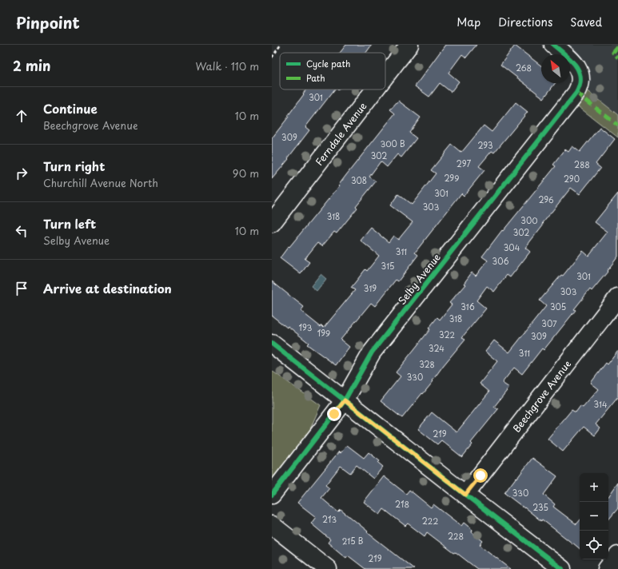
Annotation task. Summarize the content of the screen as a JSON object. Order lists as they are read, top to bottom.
{
  "streets": {
    "street": ["Ferndale Avenue", "Selby Avenue", "Beechgrove Avenue"]
  },
  "house_numbers": [
    "268",
    "301",
    "309",
    "300 B",
    "293",
    "302",
    "297",
    "288",
    "299",
    "290",
    "308",
    "301",
    "296",
    "303",
    "318",
    "300",
    "302",
    "304",
    "311",
    "306",
    "315",
    "301",
    "319",
    "303",
    "316",
    "305",
    "318",
    "307",
    "193",
    "199",
    "322",
    "309",
    "324",
    "311",
    "328",
    "330",
    "314",
    "219",
    "330",
    "218",
    "235",
    "213",
    "222",
    "228",
    "215 B",
    "219"
  ],
  "legend": ["Cycle path", "Path"],
  "north": "top left",
  "page": {
    "header": "Pinpoint",
    "nav": ["Map", "Directions", "Saved"],
    "heading": ["2 min", "Walk · 110 m"],
    "list": [
      ["Continue", "Beechgrove Avenue", "10 m"],
      ["Turn right", "Churchill Avenue North", "90 m"],
      ["Turn left", "Selby Avenue", "10 m"],
      "Arrive at destination"
    ],
    "map_buttons": ["+", "−"]
  }
}
